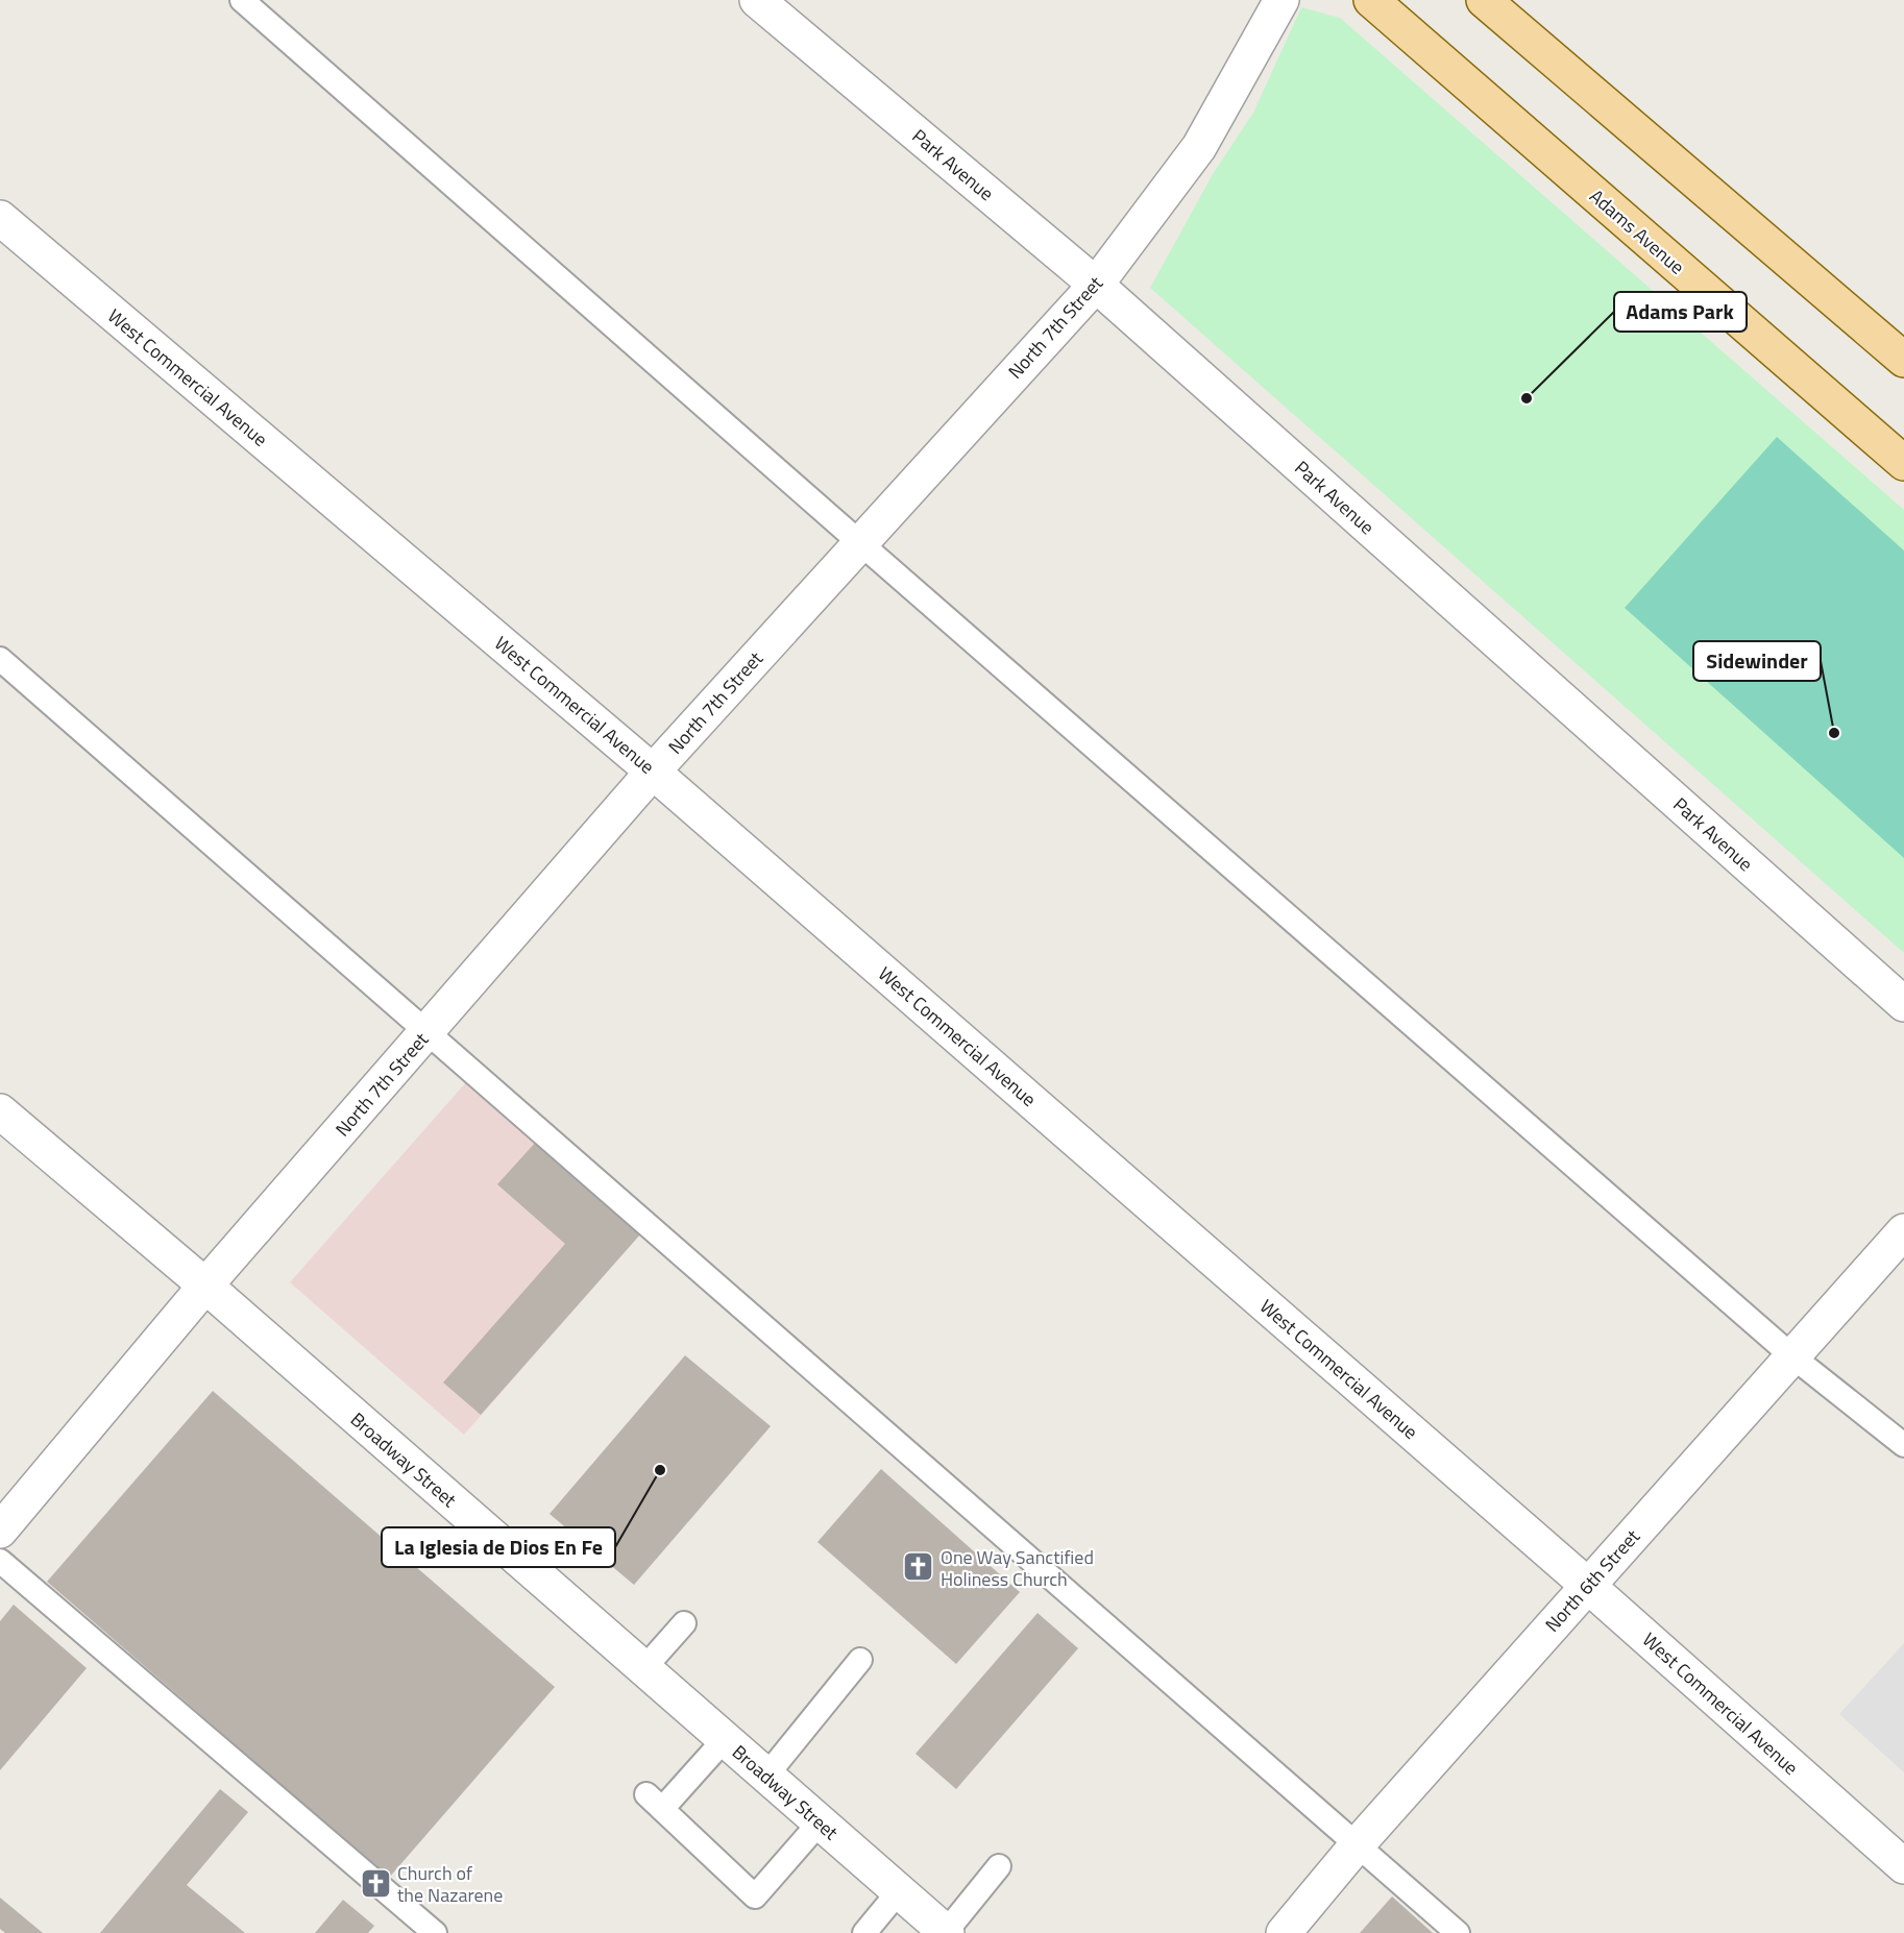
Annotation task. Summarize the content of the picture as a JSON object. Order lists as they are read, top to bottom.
{
  "streets": {
    "main road": ["Adams Avenue"],
    "street": [
      "Park Avenue",
      "North 7th Street",
      "West Commercial Avenue",
      "Broadway Street",
      "North 6th Street"
    ]
  },
  "crossings": [
    ["Park Avenue", "North 7th Street"],
    ["North 7th Street", "West Commercial Avenue"],
    ["North 7th Street", "Broadway Street"],
    ["West Commercial Avenue", "North 6th Street"]
  ],
  "places": {
    "other": ["Adams Park", "Sidewinder", "La Iglesia de Dios En Fe"],
    "church": ["One Way Sanctified Holiness Church", "Church of the Nazarene"]
  }
}
